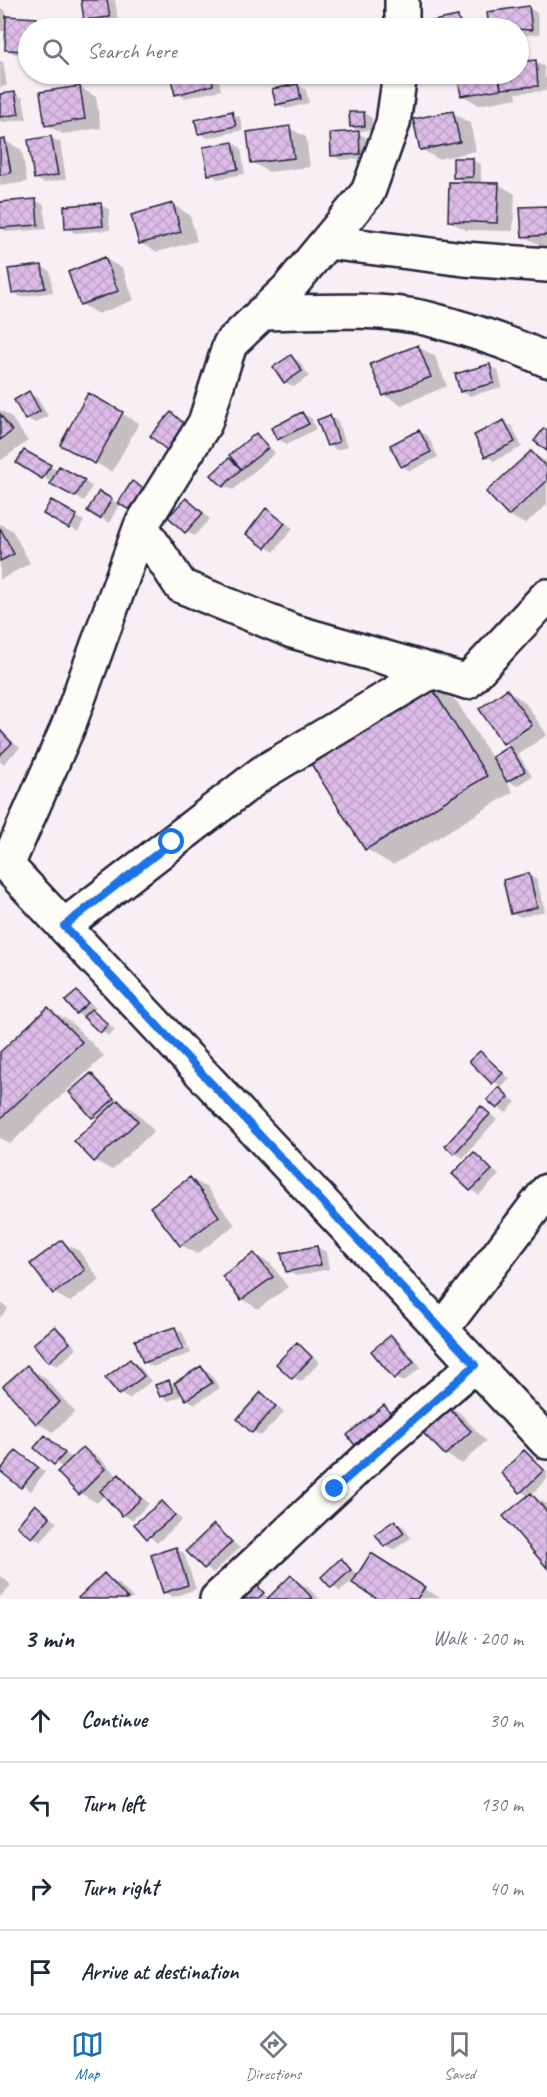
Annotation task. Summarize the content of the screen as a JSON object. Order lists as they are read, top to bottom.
{
  "page": {
    "search": "Search here",
    "heading": ["3 min", "Walk · 200 m"],
    "list": [
      ["Continue", "30 m"],
      ["Turn left", "130 m"],
      ["Turn right", "40 m"],
      "Arrive at destination"
    ],
    "nav": ["Map", "Directions", "Saved"]
  }
}
